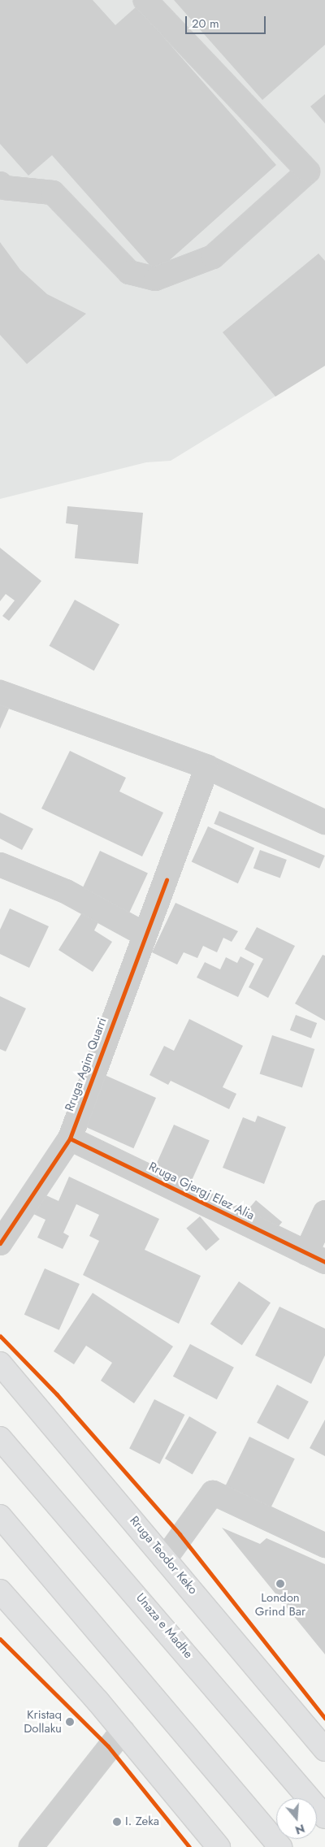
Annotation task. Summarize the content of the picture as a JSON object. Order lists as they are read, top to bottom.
{
  "streets": {
    "main road": ["Rruga Teodor Keko", "Unaza e Madhe"],
    "street": ["Rruga Agim Quarri", "Rruga Gjergj Elez Alia"]
  },
  "crossings": [
    ["Rruga Agim Quarri", "Rruga Gjergj Elez Alia"]
  ],
  "places": ["London Grind Bar", "Kristaq Dollaku", "I. Zeka"],
  "scale_bar": "20 m",
  "north": "bottom"
}
